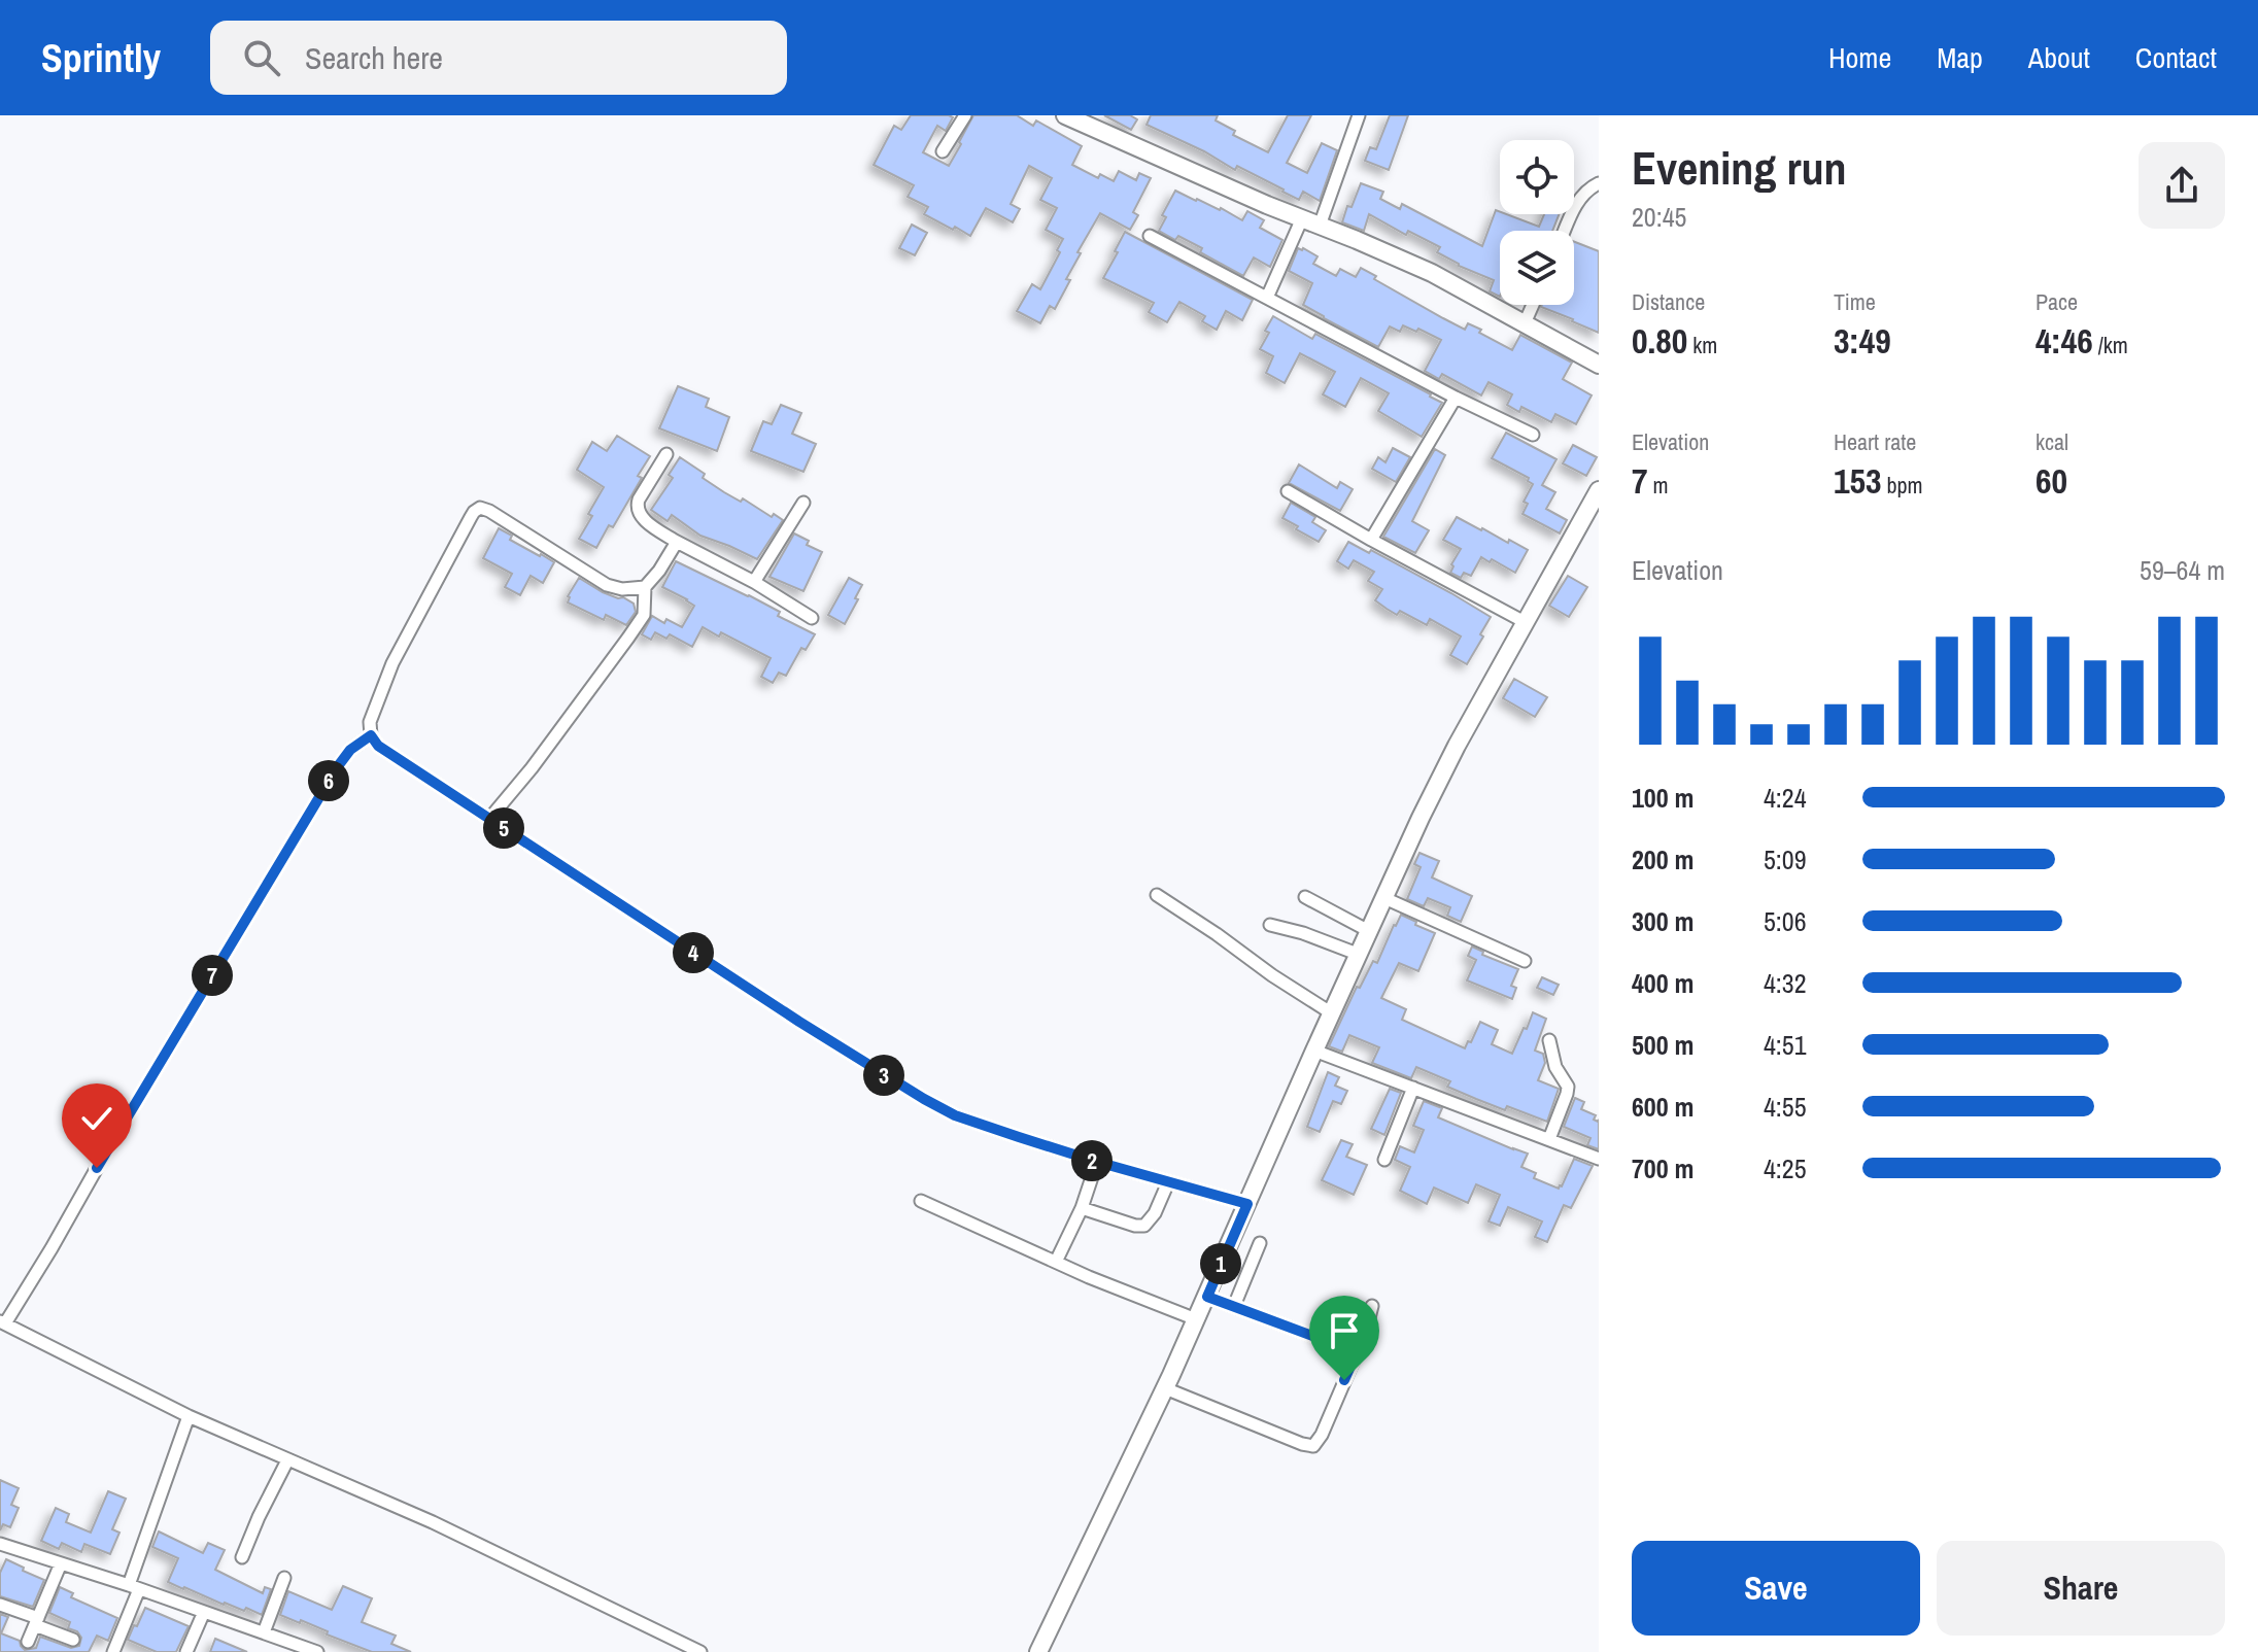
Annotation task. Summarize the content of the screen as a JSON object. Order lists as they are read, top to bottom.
{
  "page": {
    "header": "Sprintly",
    "search": "Search here",
    "nav": [
      "Home",
      "Map",
      "About",
      "Contact"
    ],
    "heading": ["Evening run", "20:45"],
    "stats": [
      ["Distance", "0.80 km"],
      ["Time", "3:49"],
      ["Pace", "4:46 /km"],
      ["Elevation", "7 m"],
      ["Heart rate", "153 bpm"],
      ["kcal", "60"]
    ],
    "chart": ["Elevation", "59–64 m"],
    "pins": [
      "6",
      "5",
      "4",
      "7",
      "3",
      "2",
      "1"
    ],
    "list": [
      {
        "name": "100 m",
        "note": "4:24"
      },
      {
        "name": "200 m",
        "note": "5:09"
      },
      {
        "name": "300 m",
        "note": "5:06"
      },
      {
        "name": "400 m",
        "note": "4:32"
      },
      {
        "name": "500 m",
        "note": "4:51"
      },
      {
        "name": "600 m",
        "note": "4:55"
      },
      {
        "name": "700 m",
        "note": "4:25"
      }
    ],
    "buttons": ["Save", "Share"]
  }
}
